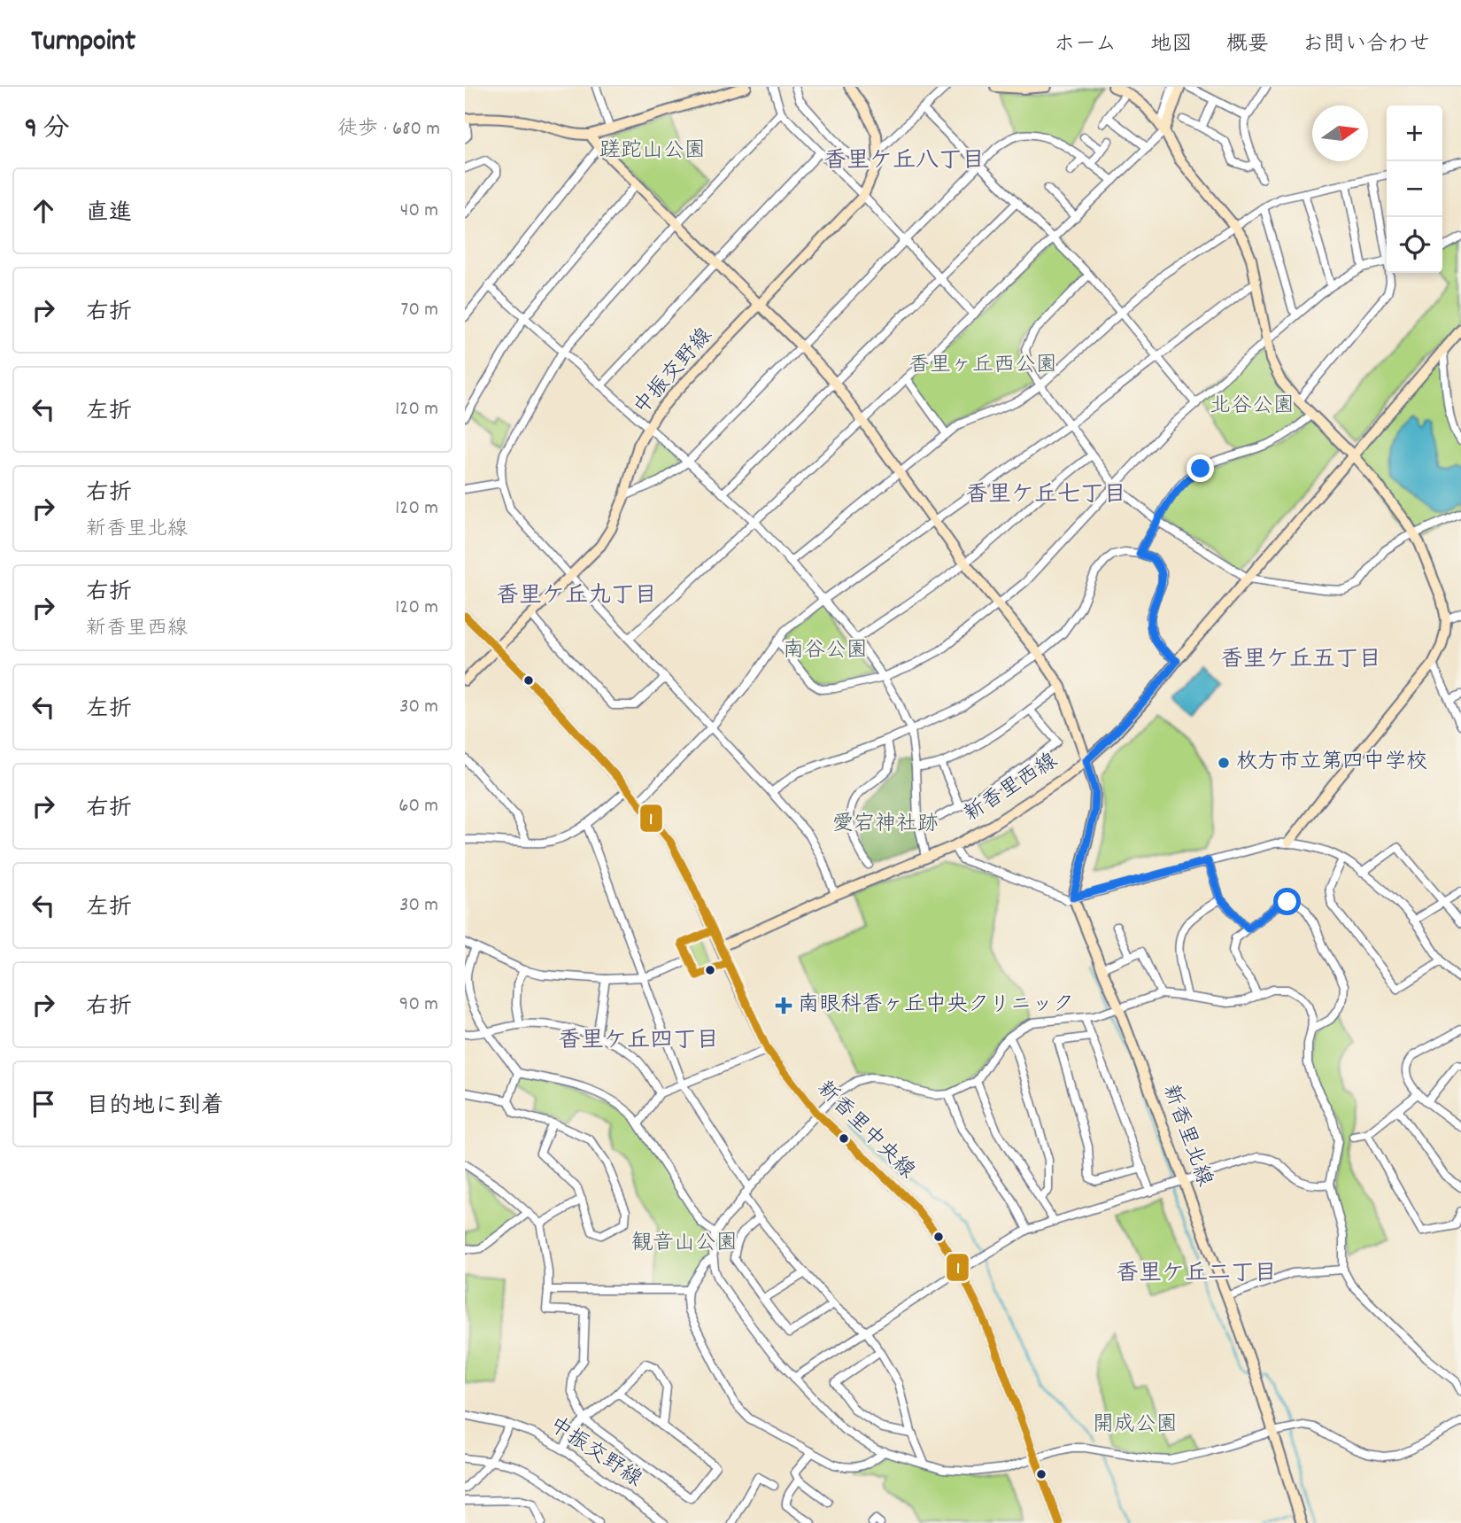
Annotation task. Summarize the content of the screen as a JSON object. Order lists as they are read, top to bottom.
{
  "streets": {
    "street": [
      "中振交野線",
      "新香里西線",
      "新香里中央線",
      "新香里北線"
    ]
  },
  "crossings": [
    ["中振交野線", "新香里中央線"],
    ["新香里西線", "新香里中央線"]
  ],
  "districts": [
    "香里ケ丘八丁目",
    "香里ケ丘七丁目",
    "香里ケ丘九丁目",
    "香里ケ丘五丁目",
    "香里ケ丘四丁目",
    "香里ケ丘二丁目"
  ],
  "parks": [
    "蹉跎山公園",
    "香里ヶ丘西公園",
    "北谷公園",
    "南谷公園",
    "愛宕神社跡",
    "観音山公園",
    "開成公園"
  ],
  "places": {
    "other": ["枚方市立第四中学校"],
    "health": ["南眼科香ヶ丘中央クリニック"]
  },
  "lines": ["transit line 1"],
  "north": "right",
  "page": {
    "header": "Turnpoint",
    "nav": [
      "ホーム",
      "地図",
      "概要",
      "お問い合わせ"
    ],
    "heading": ["9 分", "徒歩 · 680 m"],
    "map_buttons": ["+", "−"],
    "list": [
      ["直進", "40 m"],
      ["右折", "70 m"],
      ["左折", "120 m"],
      ["右折", "新香里北線", "120 m"],
      ["右折", "新香里西線", "120 m"],
      ["左折", "30 m"],
      ["右折", "60 m"],
      ["左折", "30 m"],
      ["右折", "90 m"],
      "目的地に到着"
    ]
  }
}
